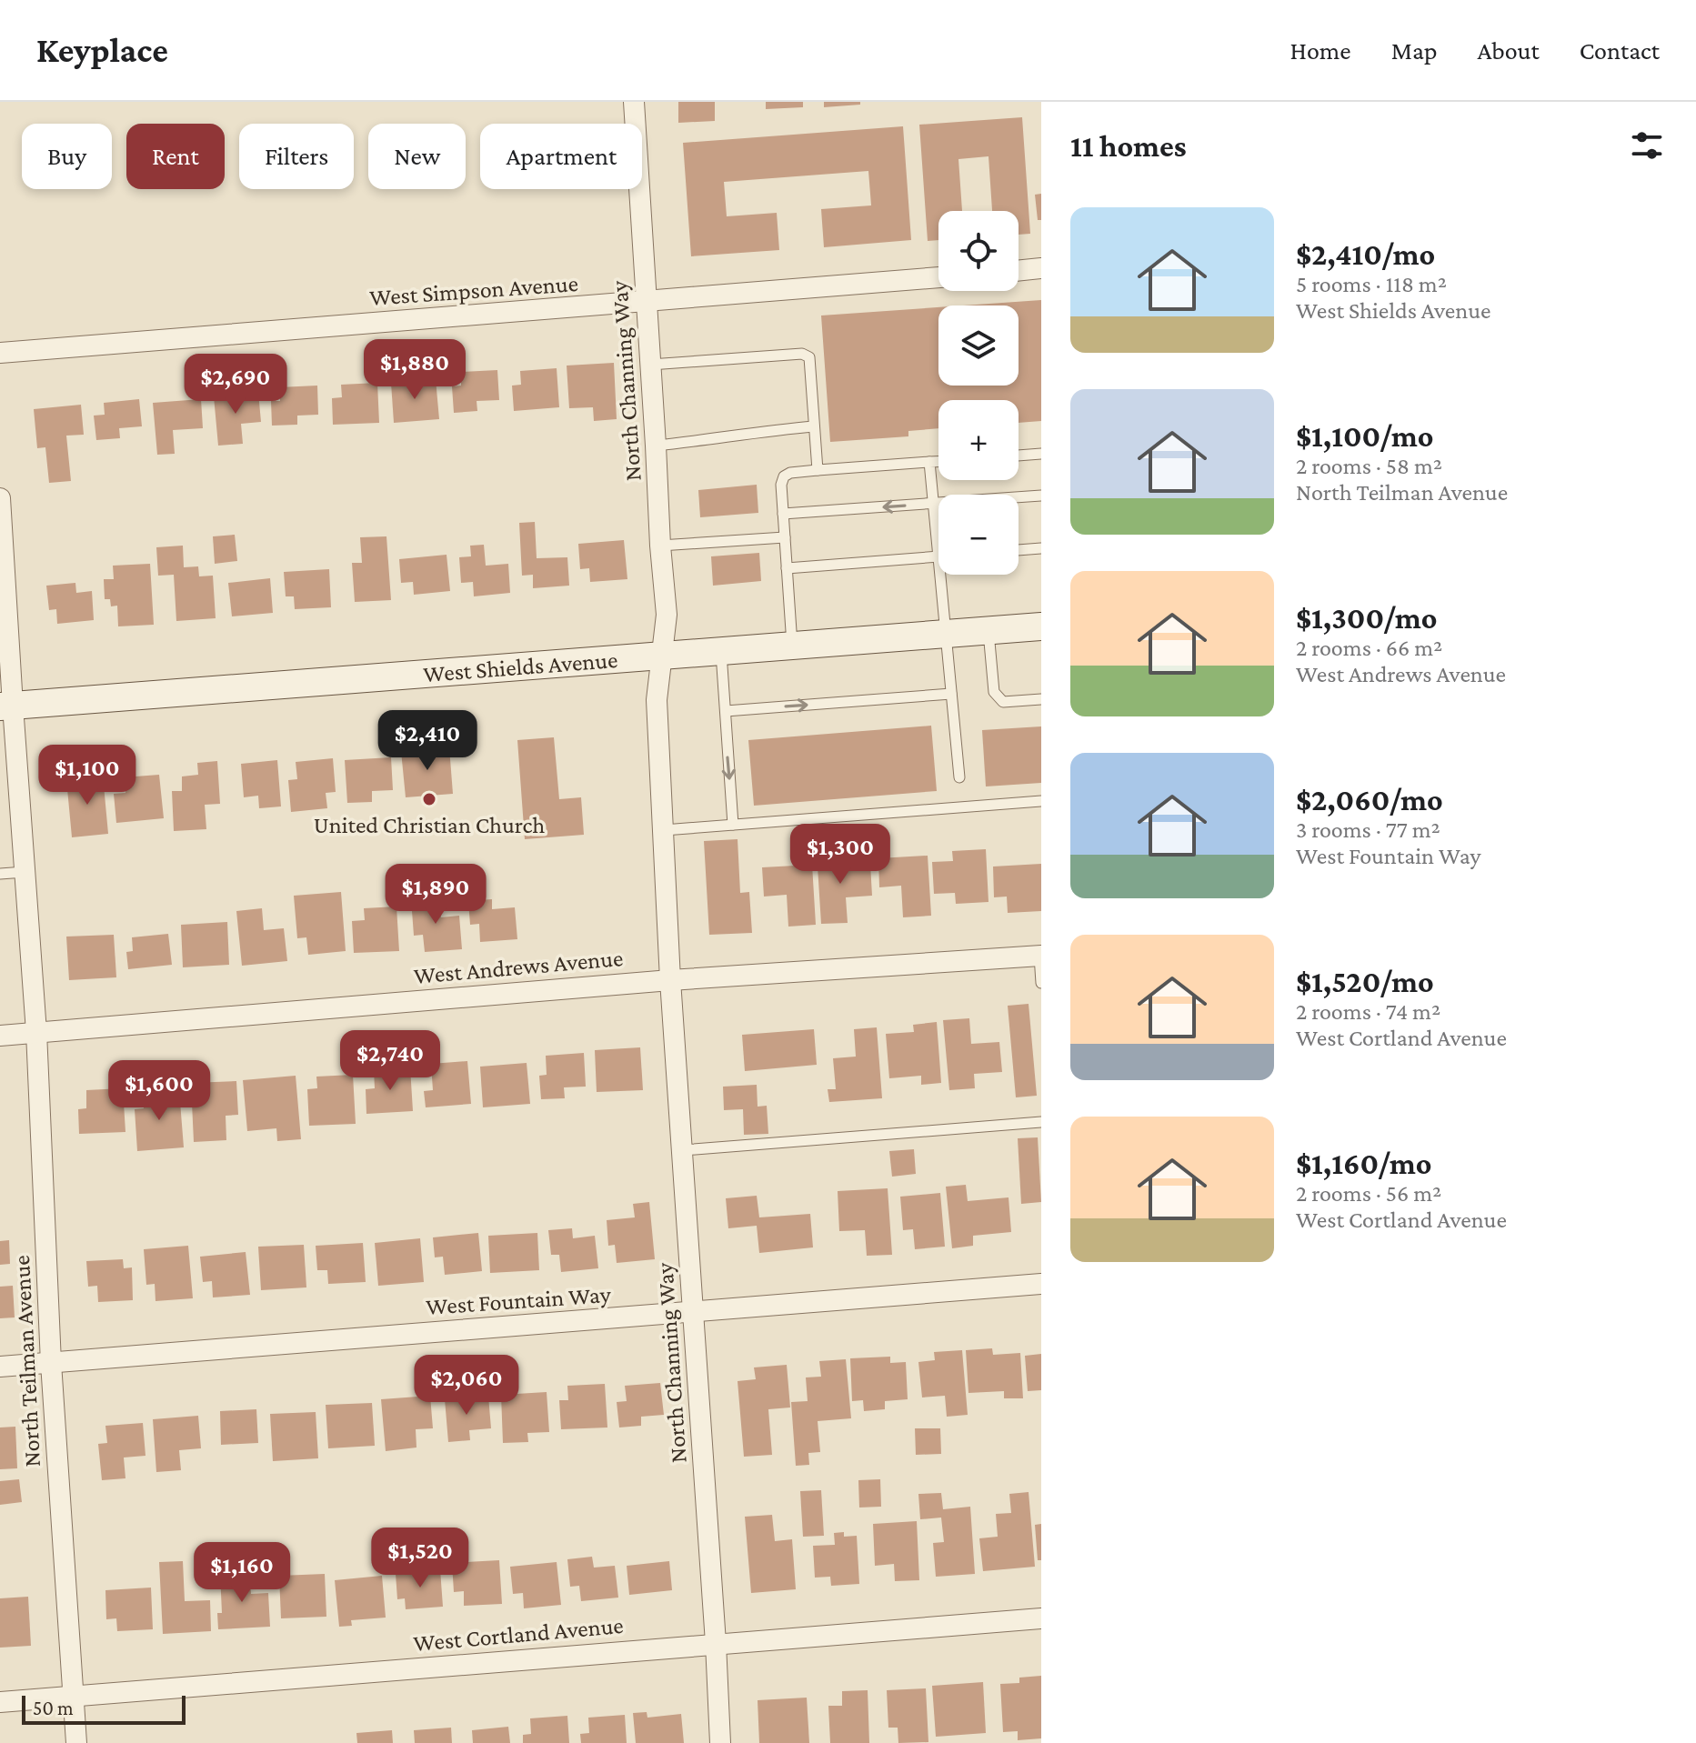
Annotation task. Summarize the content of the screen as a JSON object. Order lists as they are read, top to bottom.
{
  "streets": {
    "main road": ["West Shields Avenue"],
    "street": [
      "West Simpson Avenue",
      "North Channing Way",
      "West Andrews Avenue",
      "West Fountain Way",
      "North Teilman Avenue",
      "West Cortland Avenue"
    ]
  },
  "crossings": [
    ["West Simpson Avenue", "North Channing Way"],
    ["North Channing Way", "West Shields Avenue"],
    ["North Channing Way", "West Andrews Avenue"],
    ["North Channing Way", "West Fountain Way"],
    ["North Channing Way", "West Cortland Avenue"],
    ["West Shields Avenue", "North Teilman Avenue"],
    ["West Andrews Avenue", "North Teilman Avenue"],
    ["West Fountain Way", "North Teilman Avenue"],
    ["North Teilman Avenue", "West Cortland Avenue"]
  ],
  "places": ["United Christian Church"],
  "scale_bar": "50 m",
  "page": {
    "header": "Keyplace",
    "nav": [
      "Home",
      "Map",
      "About",
      "Contact"
    ],
    "heading": "11 homes",
    "chip": [
      "Buy",
      "Rent",
      "Filters",
      "New",
      "Apartment"
    ],
    "list": [
      {
        "name": "$2,410/mo",
        "note": "5 rooms · 118 m² · West Shields Avenue"
      },
      {
        "name": "$1,100/mo",
        "note": "2 rooms · 58 m² · North Teilman Avenue"
      },
      {
        "name": "$1,300/mo",
        "note": "2 rooms · 66 m² · West Andrews Avenue"
      },
      {
        "name": "$2,060/mo",
        "note": "3 rooms · 77 m² · West Fountain Way"
      },
      {
        "name": "$1,520/mo",
        "note": "2 rooms · 74 m² · West Cortland Avenue"
      },
      {
        "name": "$1,160/mo",
        "note": "2 rooms · 56 m² · West Cortland Avenue"
      }
    ],
    "map_buttons": ["+", "−"],
    "price": [
      "$1,880",
      "$2,690",
      "$2,410",
      "$1,100",
      "$1,300",
      "$1,890",
      "$2,740",
      "$1,600",
      "$2,060",
      "$1,520",
      "$1,160"
    ],
    "scale": "50 m"
  }
}
